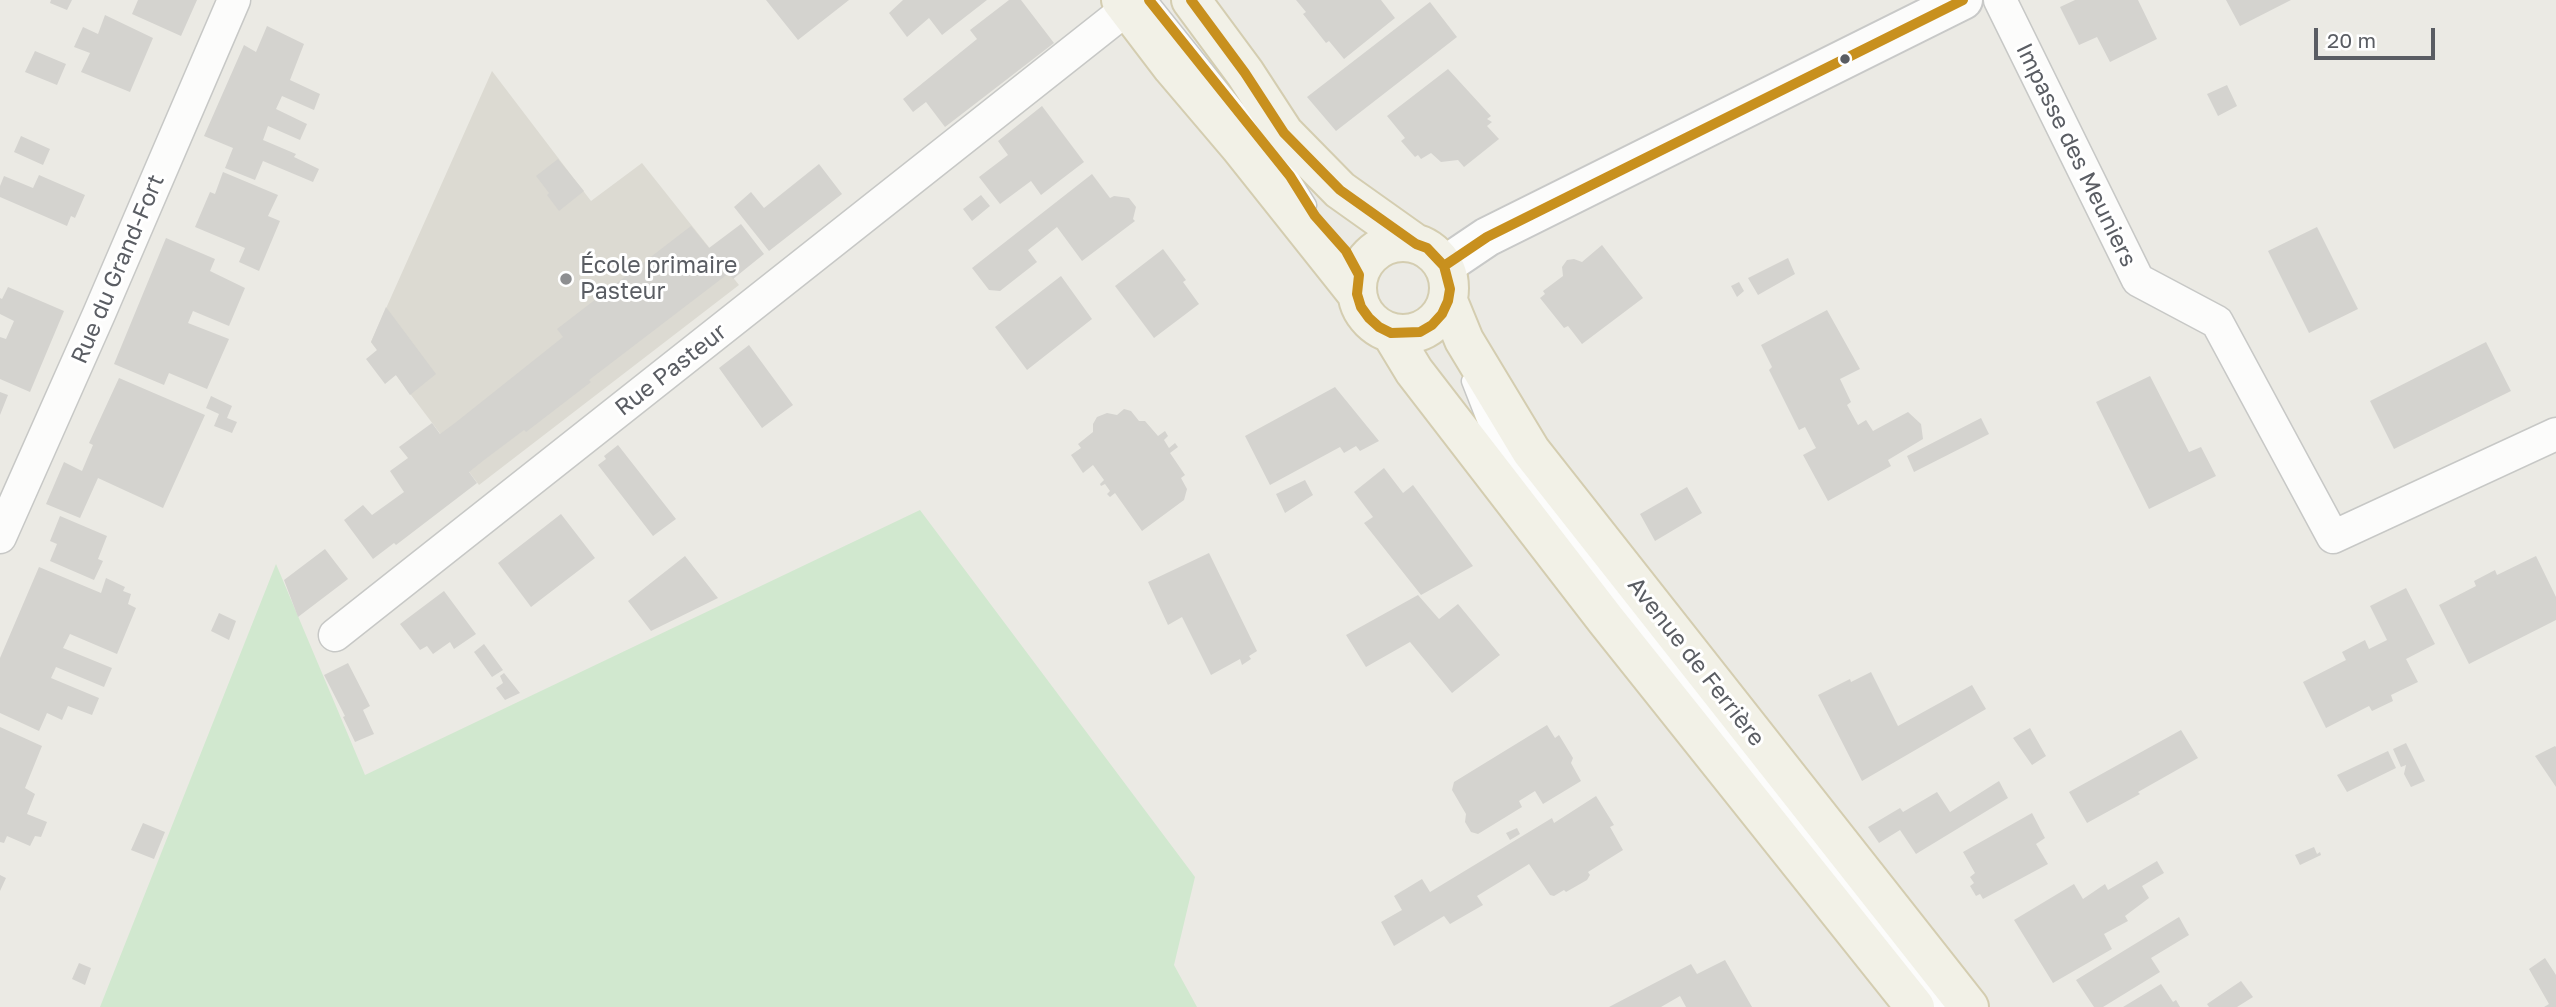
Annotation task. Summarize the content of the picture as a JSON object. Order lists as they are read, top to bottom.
{
  "streets": {
    "main road": ["Avenue de Ferrière"],
    "street": ["Impasse des Meuniers", "Rue du Grand-Fort", "Rue Pasteur"]
  },
  "places": ["École primaire Pasteur"],
  "scale_bar": "20 m"
}
